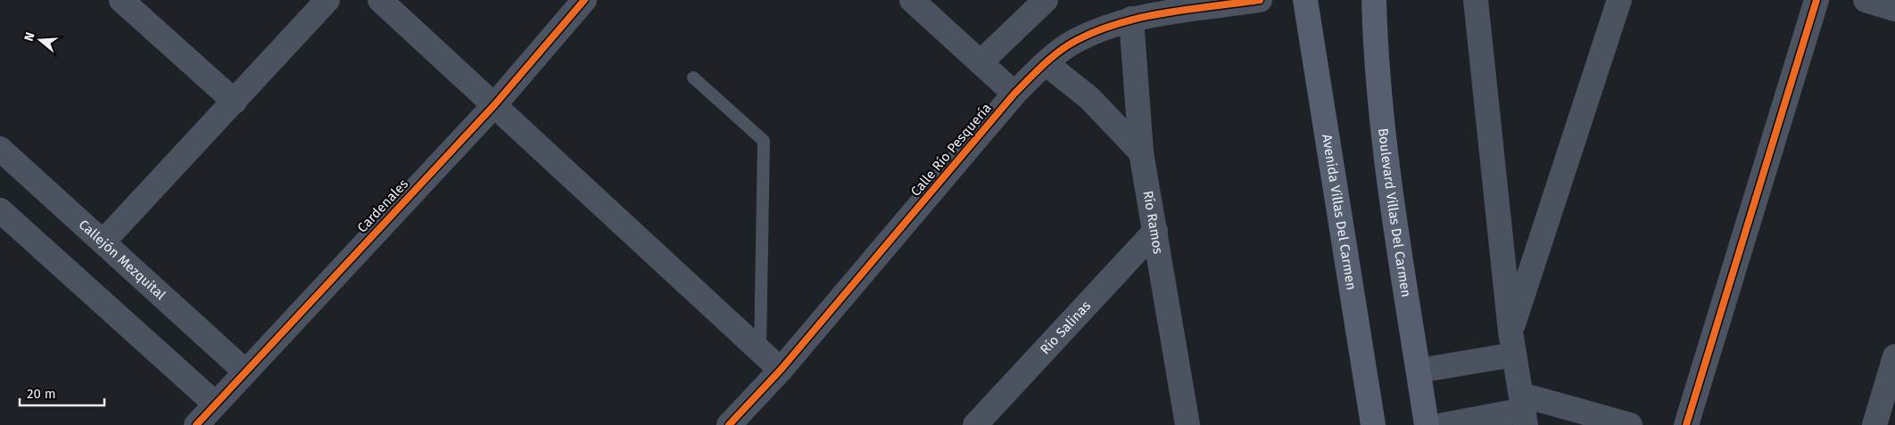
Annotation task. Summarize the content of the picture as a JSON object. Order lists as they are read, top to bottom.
{
  "streets": {
    "street": [
      "Calle Río Pesquería",
      "Cardenales",
      "Avenida Villas Del Carmen",
      "Boulevard Villas Del Carmen",
      "Río Ramos",
      "Callejón Mezquital",
      "Río Salinas"
    ]
  },
  "crossings": [
    ["Calle Río Pesquería", "Río Ramos"],
    ["Cardenales", "Callejón Mezquital"],
    ["Río Ramos", "Río Salinas"]
  ],
  "scale_bar": "20 m",
  "north": "left"
}
